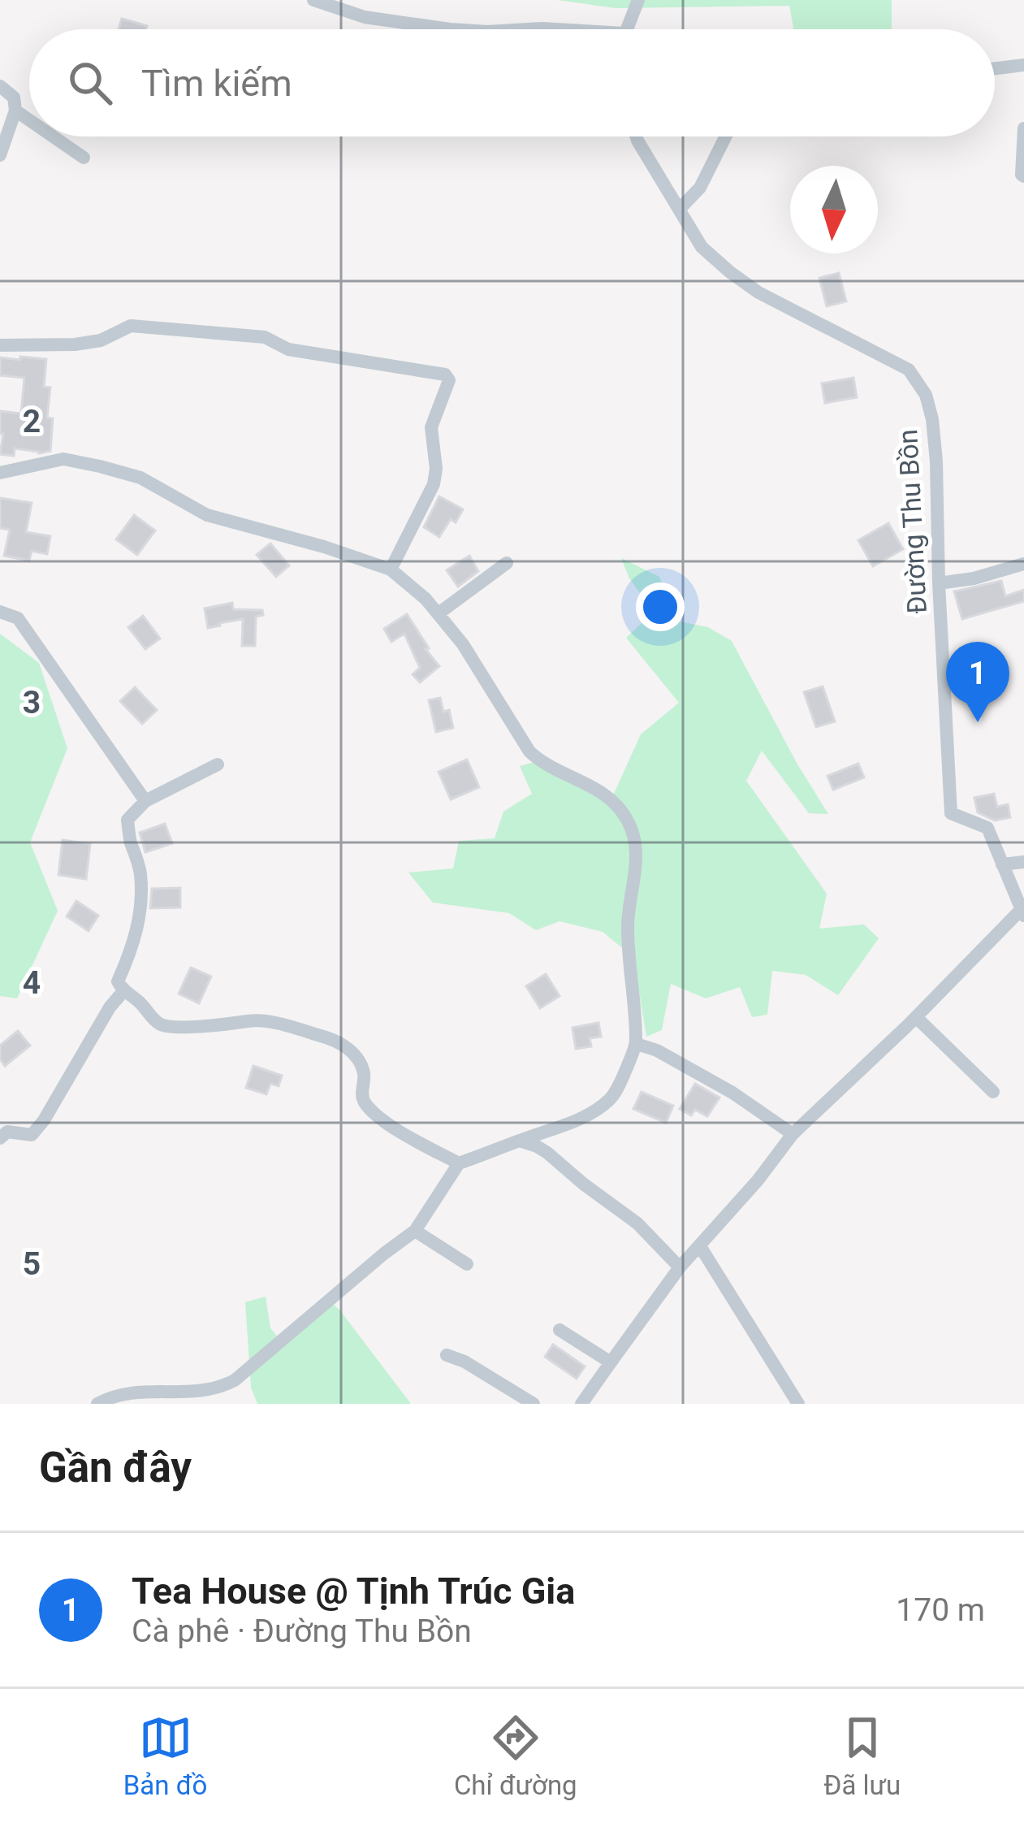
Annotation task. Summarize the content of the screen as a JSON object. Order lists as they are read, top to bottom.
{
  "streets": {
    "street": ["Đường Thu Bồn"]
  },
  "north": "bottom",
  "page": {
    "search": "Tìm kiếm",
    "pins": "1",
    "heading": "Gần đây",
    "list": [
      {
        "mark": "1",
        "name": "Tea House @ Tịnh Trúc Gia",
        "note": "Cà phê · Đường Thu Bồn",
        "value": "170 m"
      }
    ],
    "nav": ["Bản đồ", "Chỉ đường", "Đã lưu"]
  },
  "grid": {
    "rows": [
      "2",
      "3",
      "4",
      "5"
    ]
  }
}
